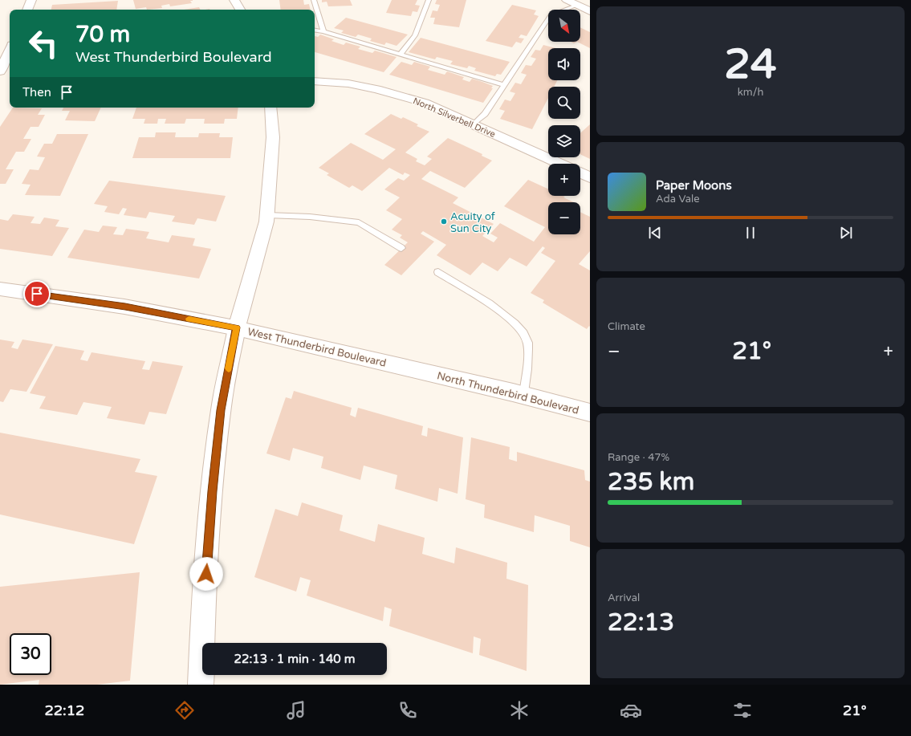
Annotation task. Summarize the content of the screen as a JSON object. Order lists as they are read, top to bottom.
{
  "streets": {
    "street": ["North Silverbell Drive", "West Thunderbird Boulevard", "North Thunderbird Boulevard"]
  },
  "crossings": [
    ["West Thunderbird Boulevard", "North Thunderbird Boulevard"]
  ],
  "places": ["Acuity of Sun City"],
  "north": "bottom right",
  "page": {
    "tile": [
      ["24", "km/h"],
      "Climate",
      ["Range · 47%", "235 km"],
      ["Arrival", "22:13"]
    ],
    "map_buttons": ["+", "−"],
    "turn": ["70 m", "West Thunderbird Boulevard"],
    "then": "Then",
    "song": ["Paper Moons", "Ada Vale"],
    "heat": ["−", "21°", "+"],
    "limit": "30",
    "trip": "22:13 · 1 min · 140 m",
    "tabs": ["22:12", "21°"]
  }
}
